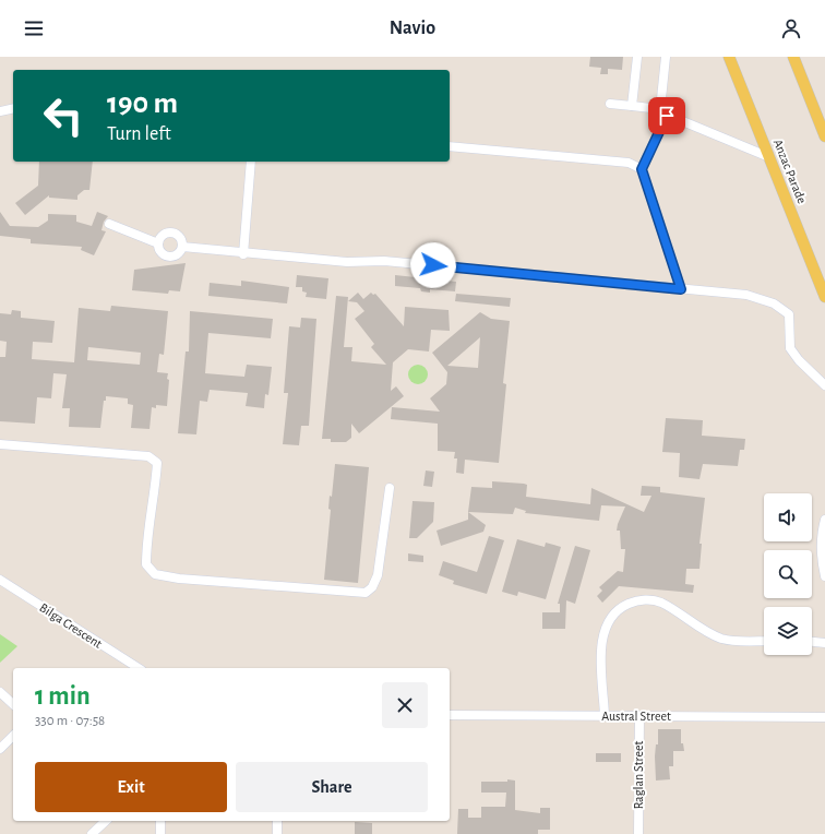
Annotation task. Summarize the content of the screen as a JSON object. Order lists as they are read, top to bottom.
{
  "streets": {
    "main road": ["Anzac Parade"],
    "street": ["Bilga Crescent", "Austral Street", "Raglan Street"]
  },
  "crossings": [
    ["Austral Street", "Raglan Street"]
  ],
  "page": {
    "header": "Navio",
    "turn": ["190 m", "Turn left"],
    "heading": ["1 min", "330 m · 07:58"],
    "buttons": ["Exit", "Share"]
  }
}
